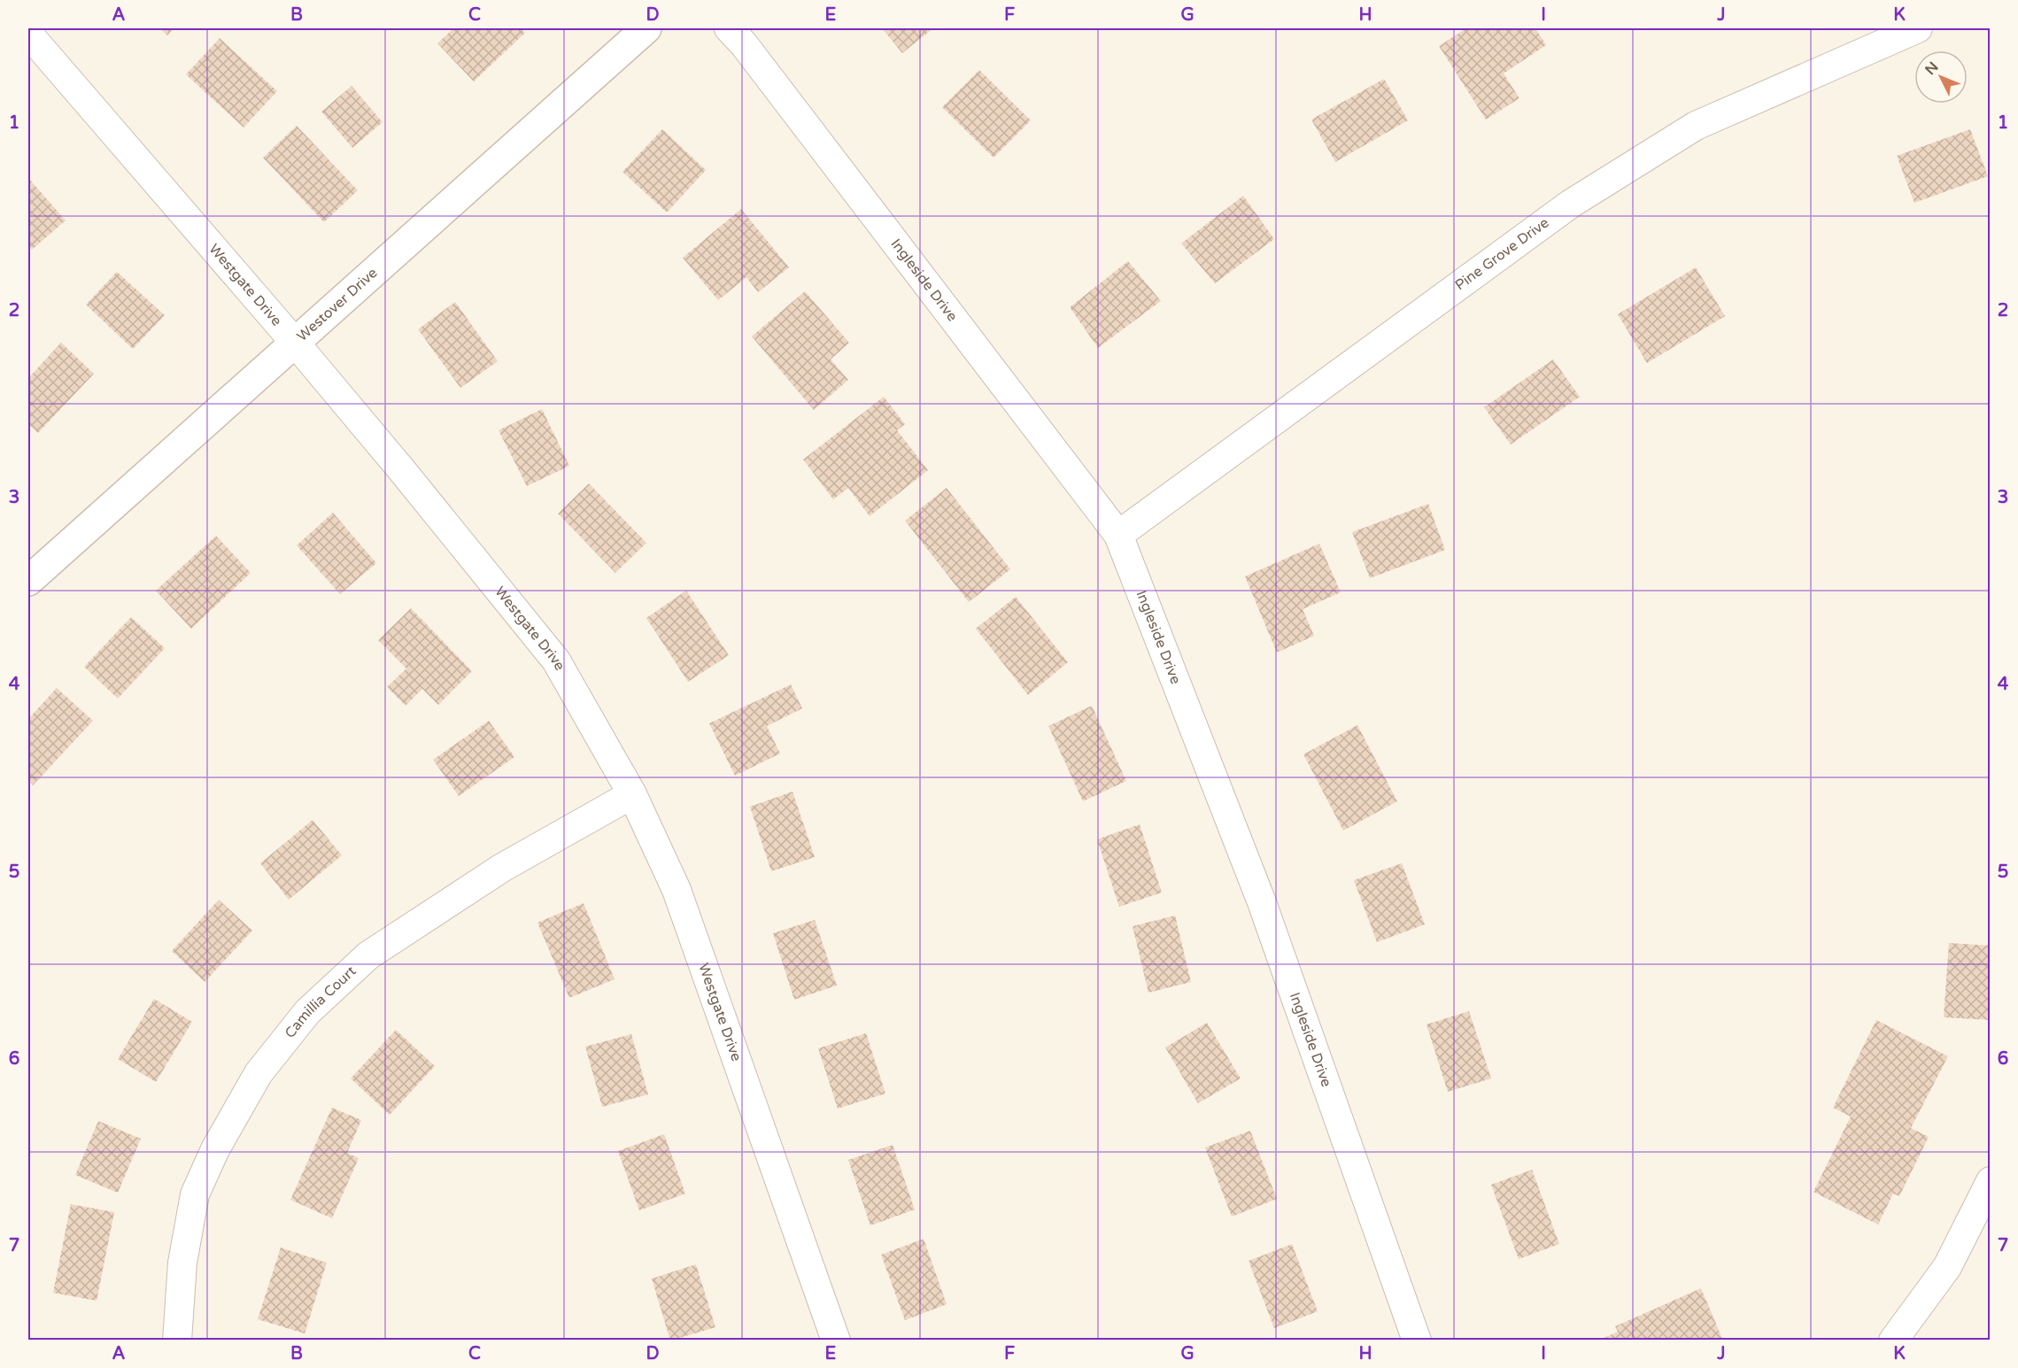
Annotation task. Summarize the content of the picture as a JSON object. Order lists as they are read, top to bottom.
{
  "streets": {
    "street": [
      "Pine Grove Drive",
      "Ingleside Drive",
      "Westgate Drive",
      "Westover Drive",
      "Camillia Court"
    ]
  },
  "crossings": [
    ["Pine Grove Drive", "Ingleside Drive"],
    ["Westgate Drive", "Westover Drive"],
    ["Westgate Drive", "Camillia Court"]
  ],
  "north": "top left",
  "grid": {
    "columns": [
      "A",
      "B",
      "C",
      "D",
      "E",
      "F",
      "G",
      "H",
      "I",
      "J",
      "K"
    ],
    "rows": [
      "1",
      "2",
      "3",
      "4",
      "5",
      "6",
      "7"
    ]
  }
}
